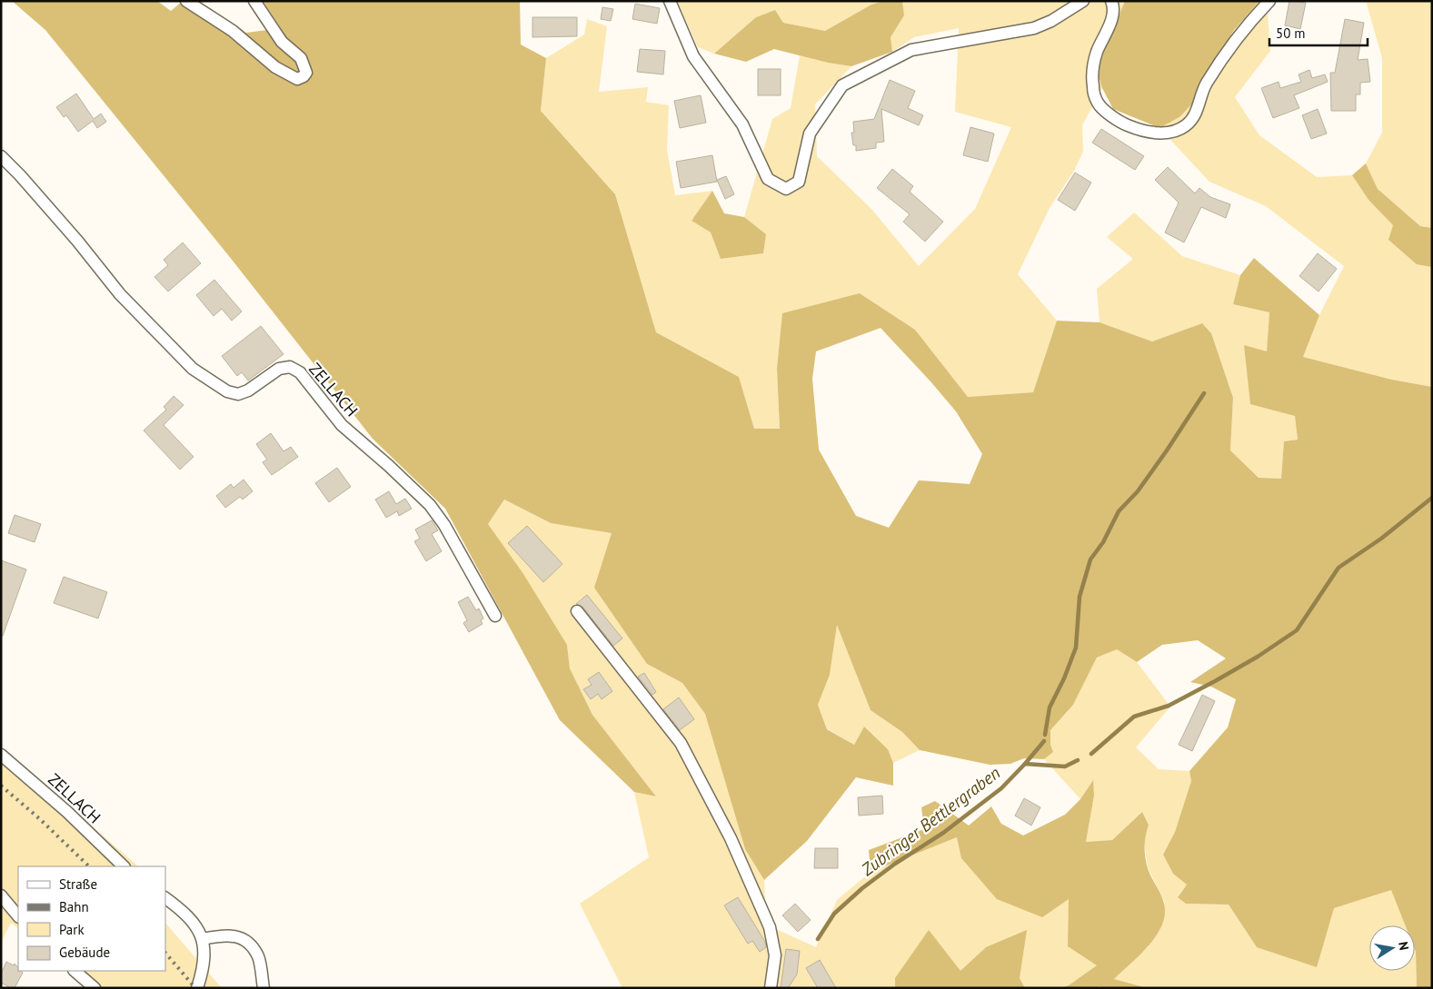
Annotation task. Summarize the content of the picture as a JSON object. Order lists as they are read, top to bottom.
{
  "streets": {
    "street": ["ZELLACH"]
  },
  "water": ["Zubringer Bettlergraben"],
  "legend": [
    "Straße",
    "Bahn",
    "Park",
    "Gebäude"
  ],
  "scale_bar": "50 m",
  "north": "right"
}
